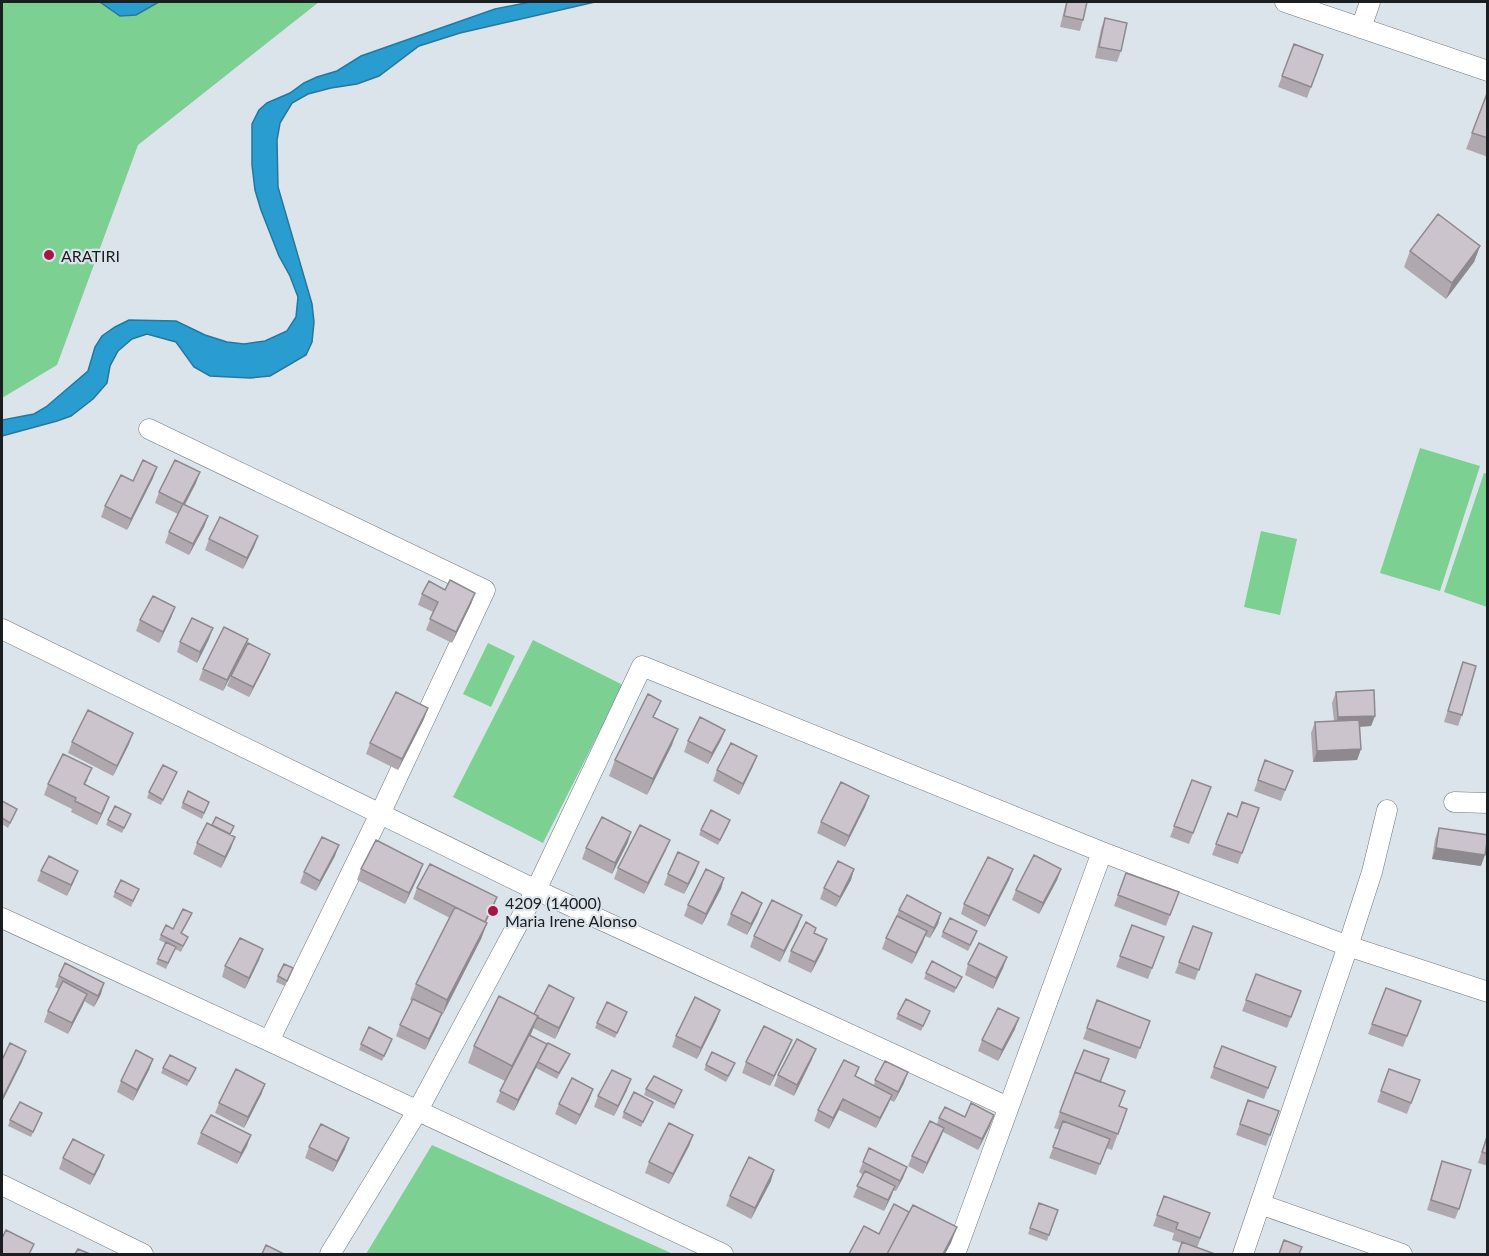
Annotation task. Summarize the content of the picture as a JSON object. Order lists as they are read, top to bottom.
{
  "places": ["ARATIRI", "4209 (14000) Maria Irene Alonso"]
}
